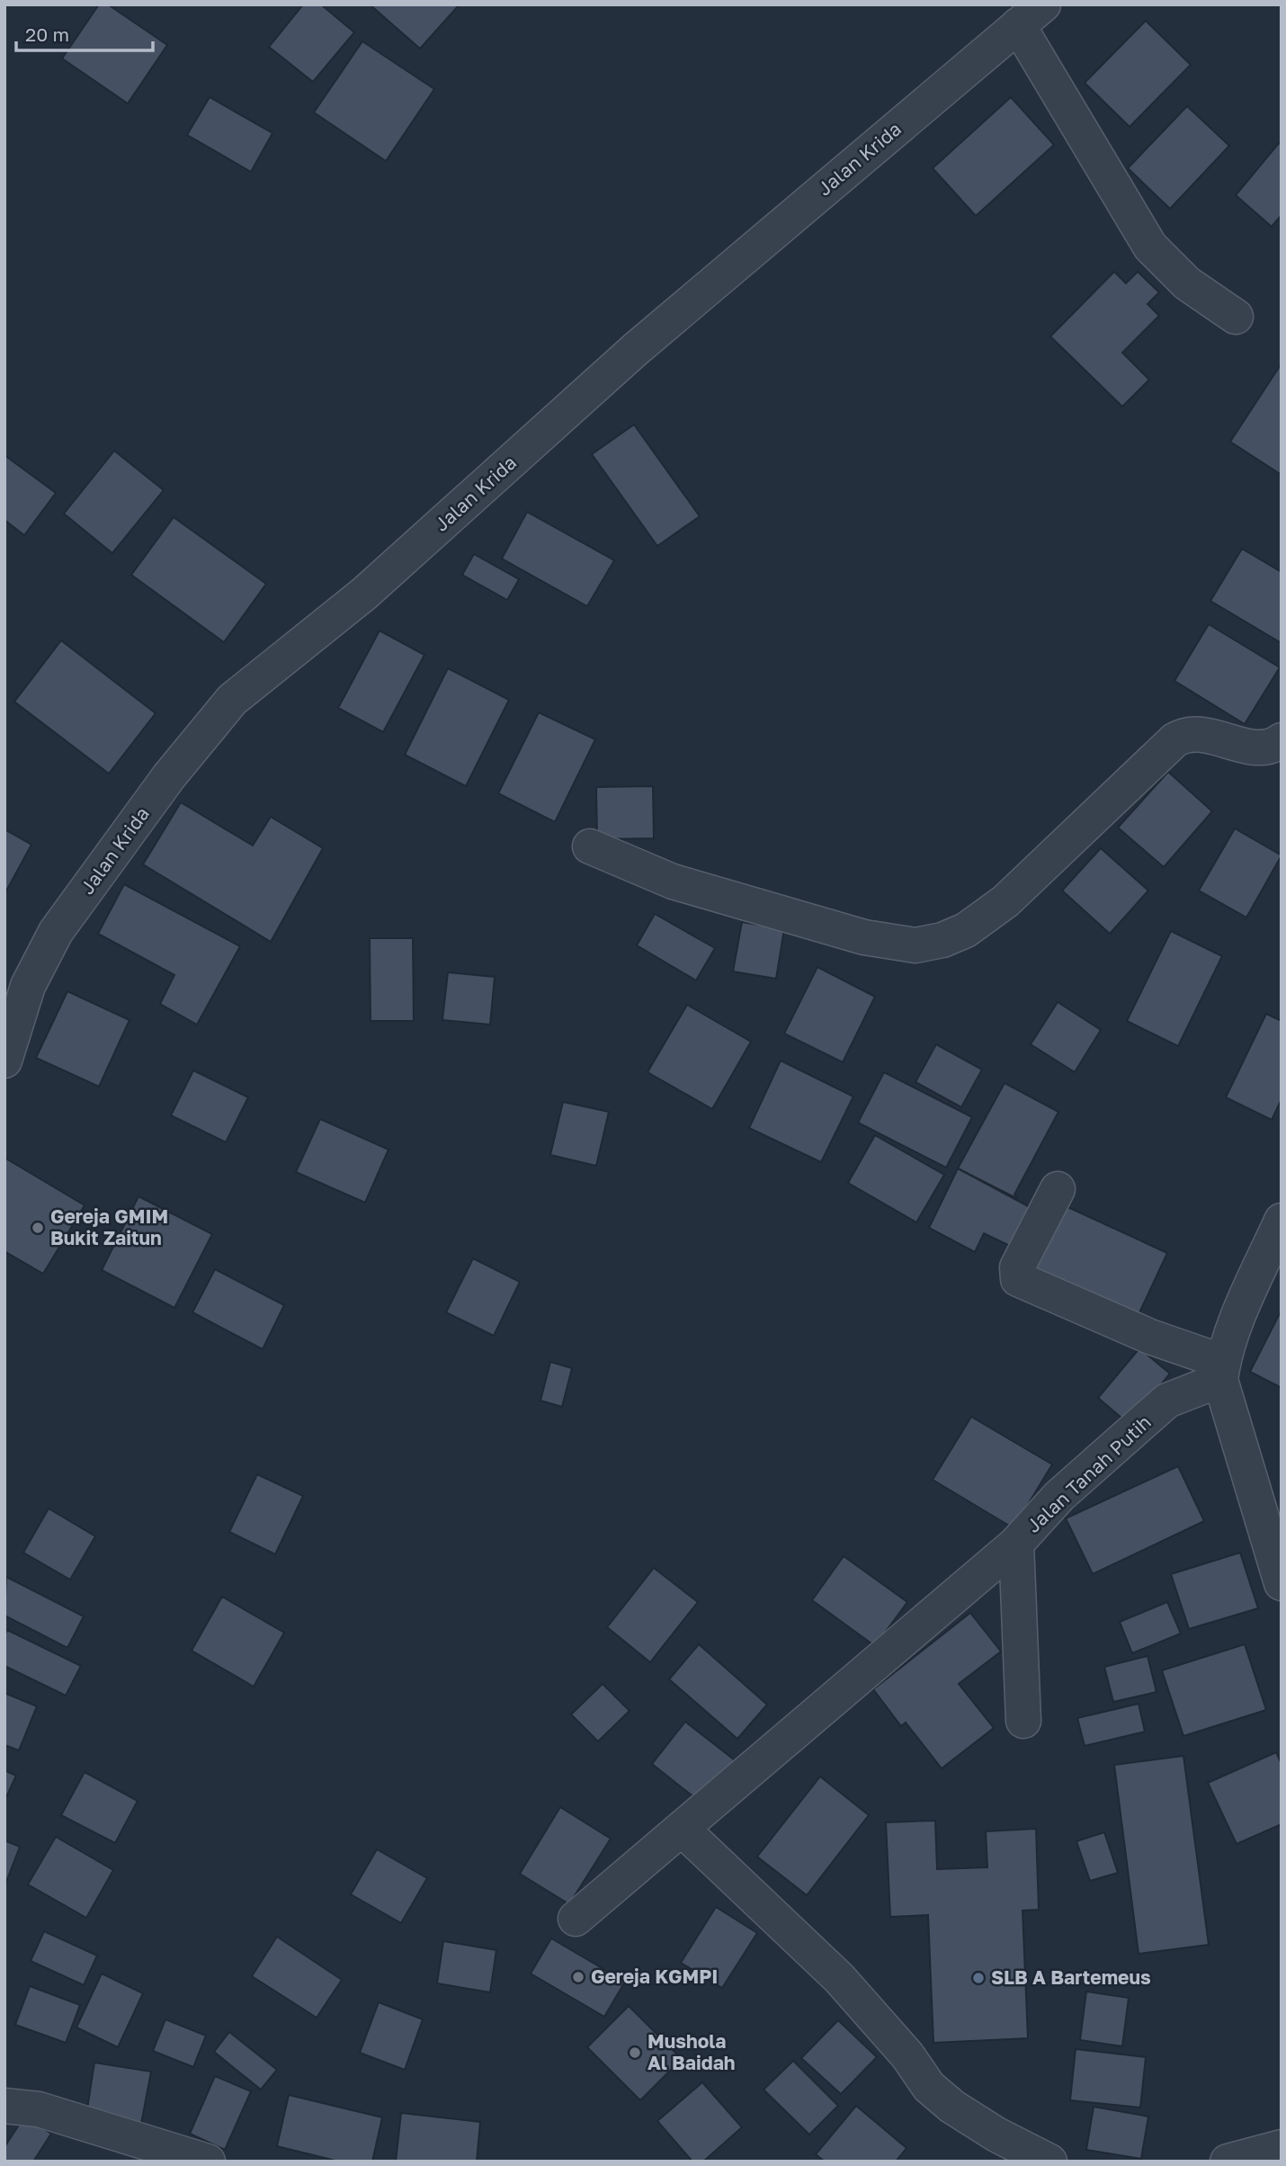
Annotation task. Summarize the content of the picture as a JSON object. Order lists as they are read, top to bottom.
{
  "streets": {
    "street": ["Jalan Krida", "Jalan Tanah Putih"]
  },
  "places": [
    "Gereja GMIM Bukit Zaitun",
    "Gereja KGMPI",
    "SLB A Bartemeus",
    "Mushola Al Baidah"
  ],
  "scale_bar": "20 m"
}
